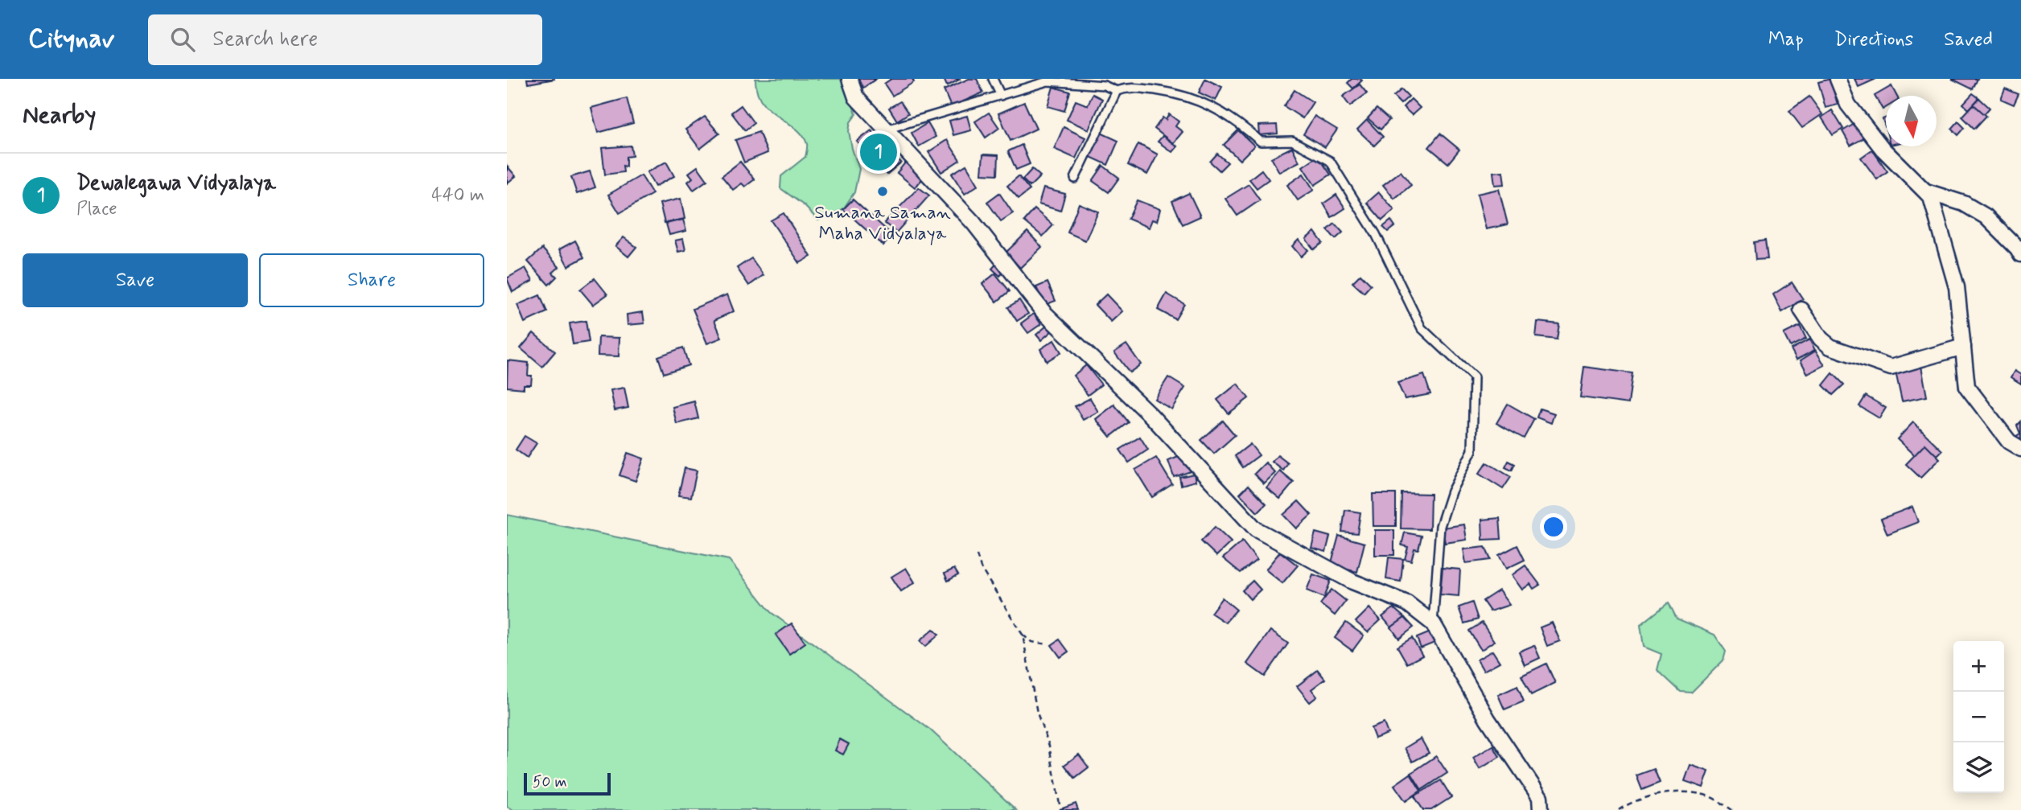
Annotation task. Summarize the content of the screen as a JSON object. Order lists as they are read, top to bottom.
{
  "places": ["Sumana Saman Maha Vidyalaya"],
  "scale_bar": "50 m",
  "north": "bottom",
  "page": {
    "header": "Citynav",
    "search": "Search here",
    "nav": ["Map", "Directions", "Saved"],
    "heading": "Nearby",
    "pins": "1",
    "list": [
      {
        "mark": "1",
        "name": "Dewalegawa Vidyalaya",
        "note": "Place",
        "value": "440 m"
      }
    ],
    "buttons": ["Save", "Share"],
    "map_buttons": ["+", "−"],
    "scale": "50 m"
  }
}
